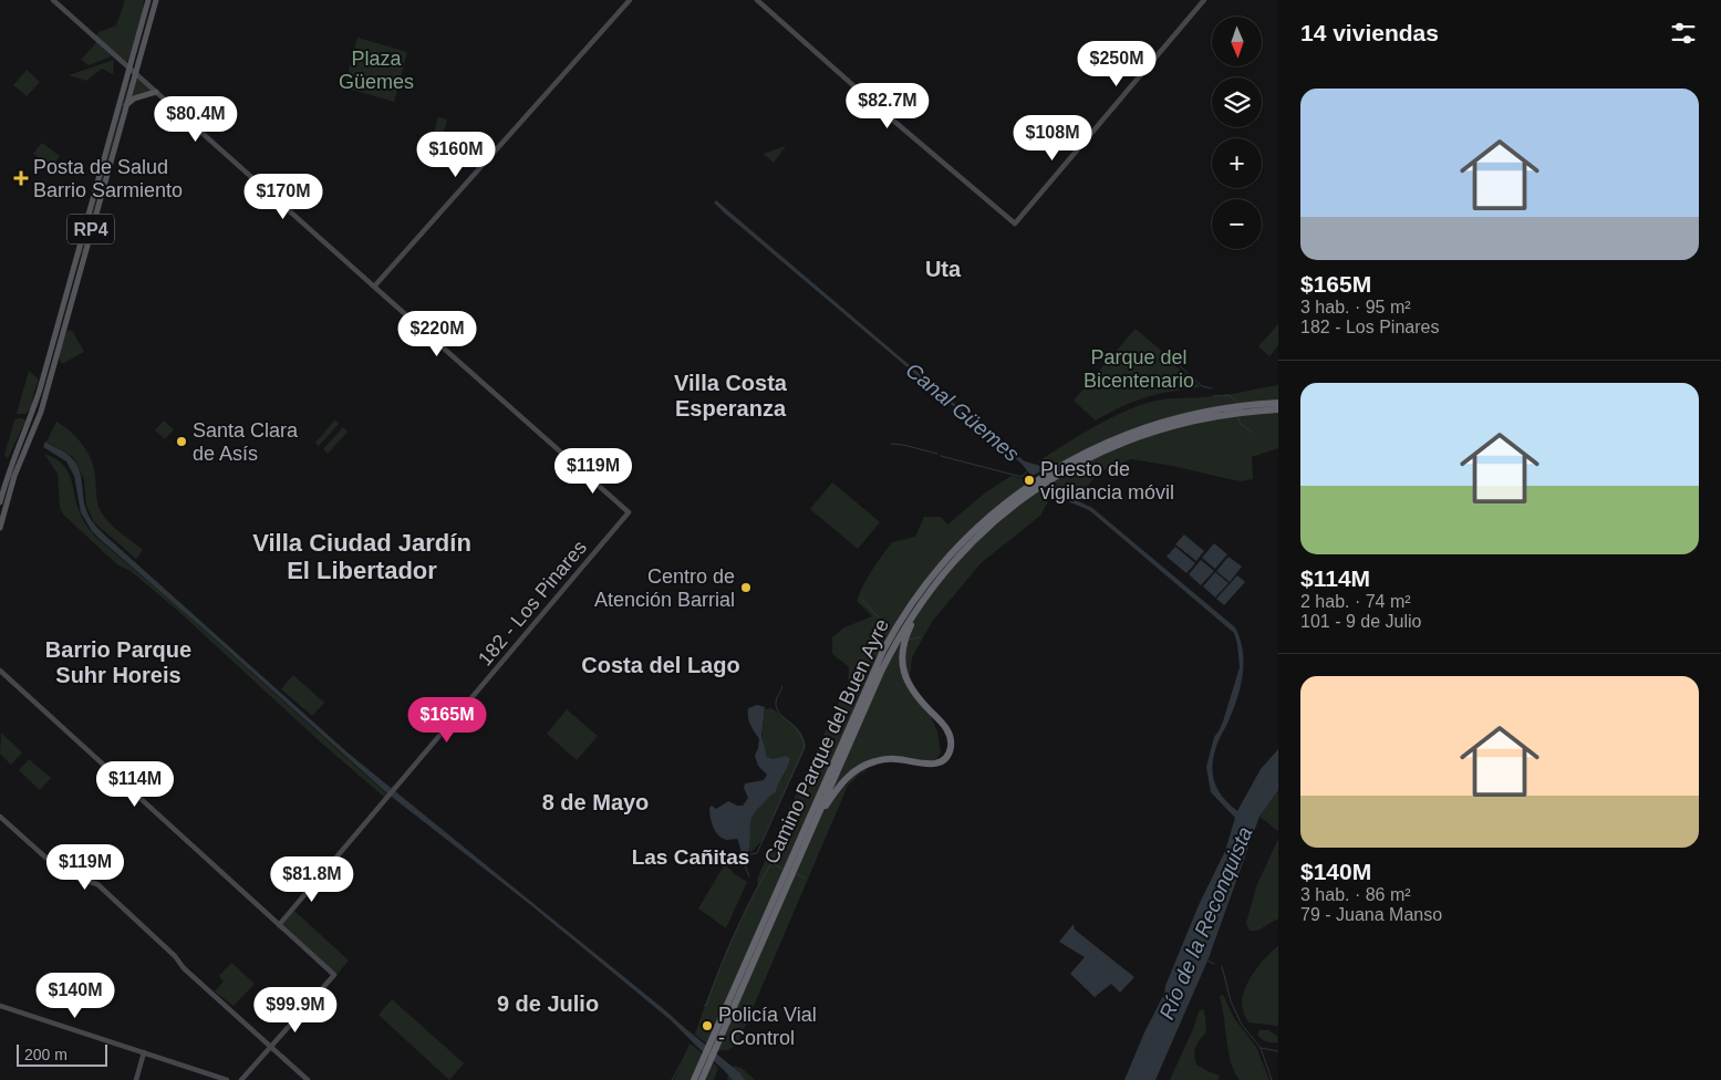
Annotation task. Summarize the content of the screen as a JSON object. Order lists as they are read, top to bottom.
{
  "streets": {
    "highway": ["Camino Parque del Buen Ayre"],
    "main road": ["RP4"],
    "street": ["182 - Los Pinares"]
  },
  "districts": [
    "Uta",
    "Villa Costa Esperanza",
    "Villa Ciudad Jardín El Libertador",
    "Barrio Parque Suhr Horeis",
    "Costa del Lago",
    "8 de Mayo",
    "Las Cañitas",
    "9 de Julio"
  ],
  "water": ["Canal Güemes", "Río de la Reconquista"],
  "parks": ["Plaza Güemes", "Parque del Bicentenario"],
  "places": {
    "health": ["Posta de Salud Barrio Sarmiento"],
    "other": [
      "Santa Clara de Asís",
      "Puesto de vigilancia móvil",
      "Centro de Atención Barrial",
      "Policía Vial - Control"
    ]
  },
  "scale_bar": "200 m",
  "north": "bottom",
  "page": {
    "heading": "14 viviendas",
    "map_buttons": ["+", "−"],
    "price": [
      "$250M",
      "$82.7M",
      "$80.4M",
      "$108M",
      "$160M",
      "$170M",
      "$220M",
      "$119M",
      "$165M",
      "$114M",
      "$119M",
      "$81.8M",
      "$140M",
      "$99.9M"
    ],
    "list": [
      {
        "name": "$165M",
        "note": "3 hab. · 95 m² · 182 - Los Pinares"
      },
      {
        "name": "$114M",
        "note": "2 hab. · 74 m² · 101 - 9 de Julio"
      },
      {
        "name": "$140M",
        "note": "3 hab. · 86 m² · 79 - Juana Manso"
      }
    ],
    "scale": "200 m"
  }
}
